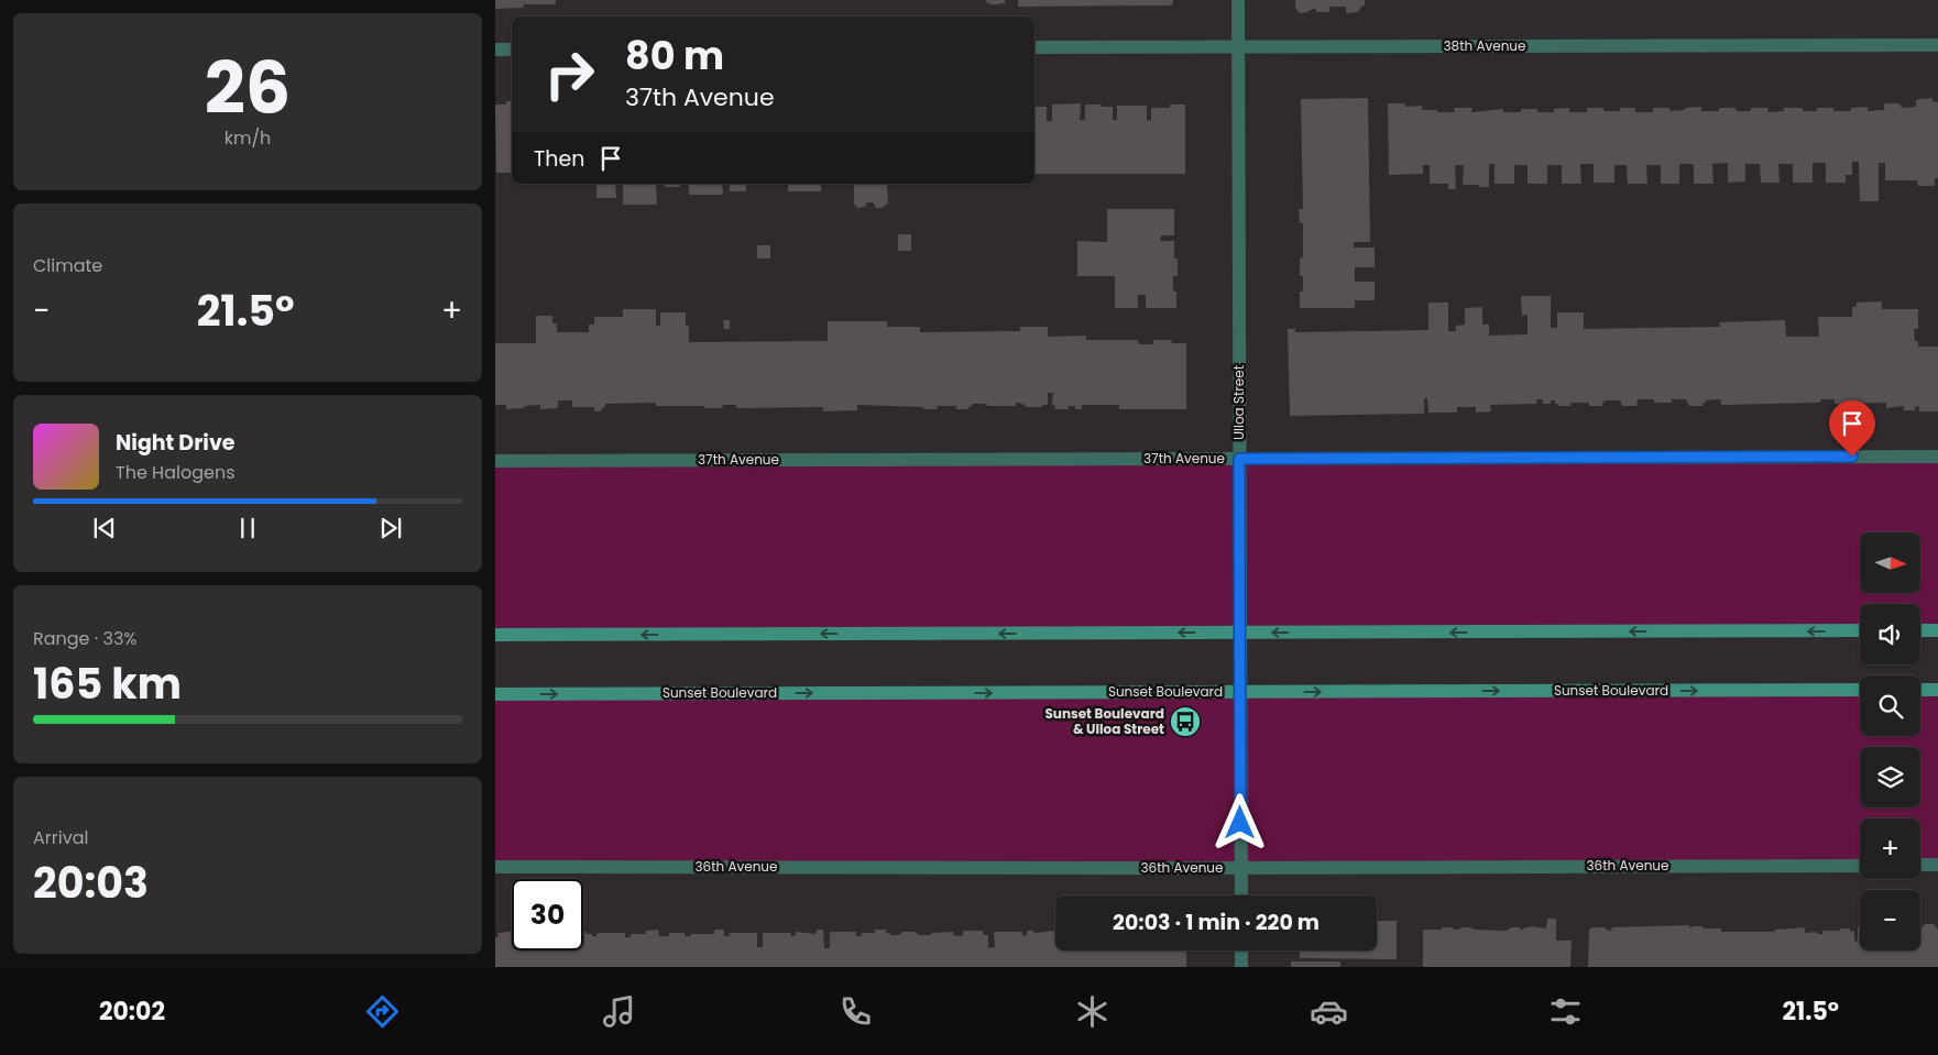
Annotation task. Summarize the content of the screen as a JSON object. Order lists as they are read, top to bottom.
{
  "streets": {
    "main road": ["Sunset Boulevard"],
    "street": [
      "38th Avenue",
      "Ulloa Street",
      "37th Avenue",
      "36th Avenue"
    ]
  },
  "crossings": [
    ["38th Avenue", "Ulloa Street"],
    ["Ulloa Street", "37th Avenue"],
    ["Ulloa Street", "Sunset Boulevard"],
    ["Ulloa Street", "36th Avenue"]
  ],
  "places": {
    "bus stop": ["Sunset Boulevard & Ulloa Street"]
  },
  "north": "right",
  "page": {
    "tile": [
      ["26", "km/h"],
      "Climate",
      ["Range · 33%", "165 km"],
      ["Arrival", "20:03"]
    ],
    "turn": ["80 m", "37th Avenue"],
    "then": "Then",
    "heat": ["−", "21.5°", "+"],
    "song": ["Night Drive", "The Halogens"],
    "map_buttons": ["+", "−"],
    "limit": "30",
    "trip": "20:03 · 1 min · 220 m",
    "tabs": ["20:02", "21.5°"]
  }
}
